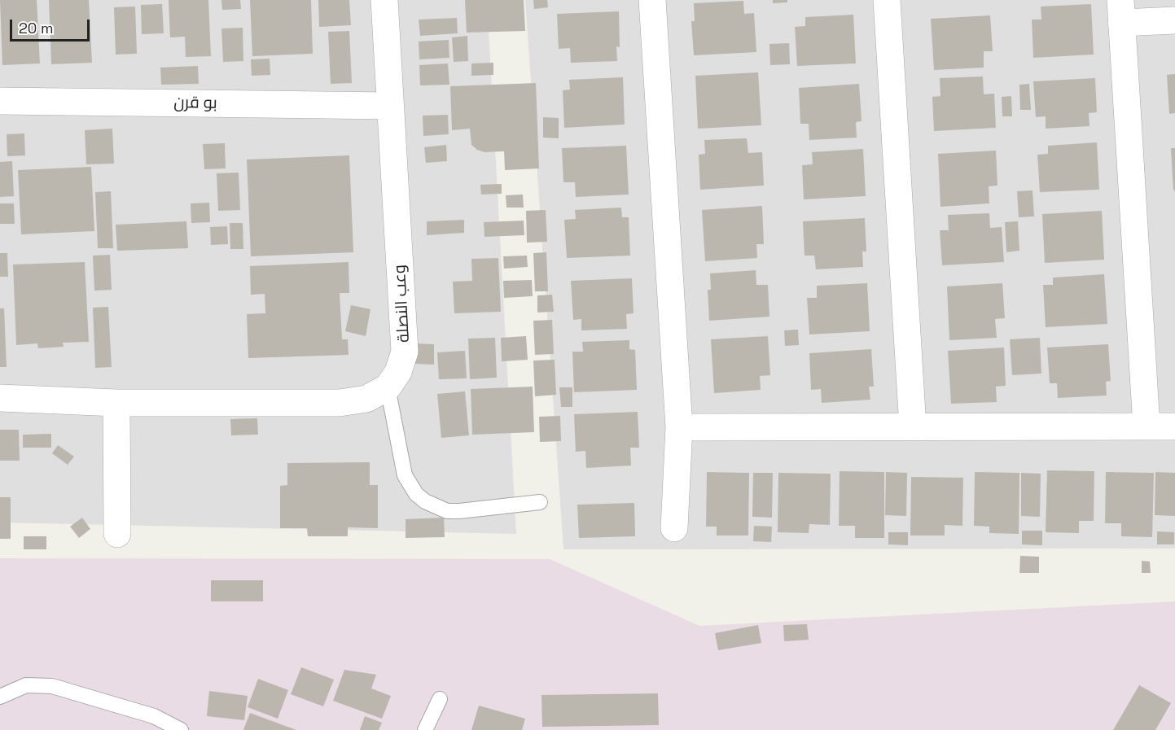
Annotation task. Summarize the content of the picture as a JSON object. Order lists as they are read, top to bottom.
{
  "streets": {
    "street": ["بو قرن", "وعب النصلة"]
  },
  "crossings": [
    ["بو قرن", "وعب النصلة"]
  ],
  "scale_bar": "20 m"
}
